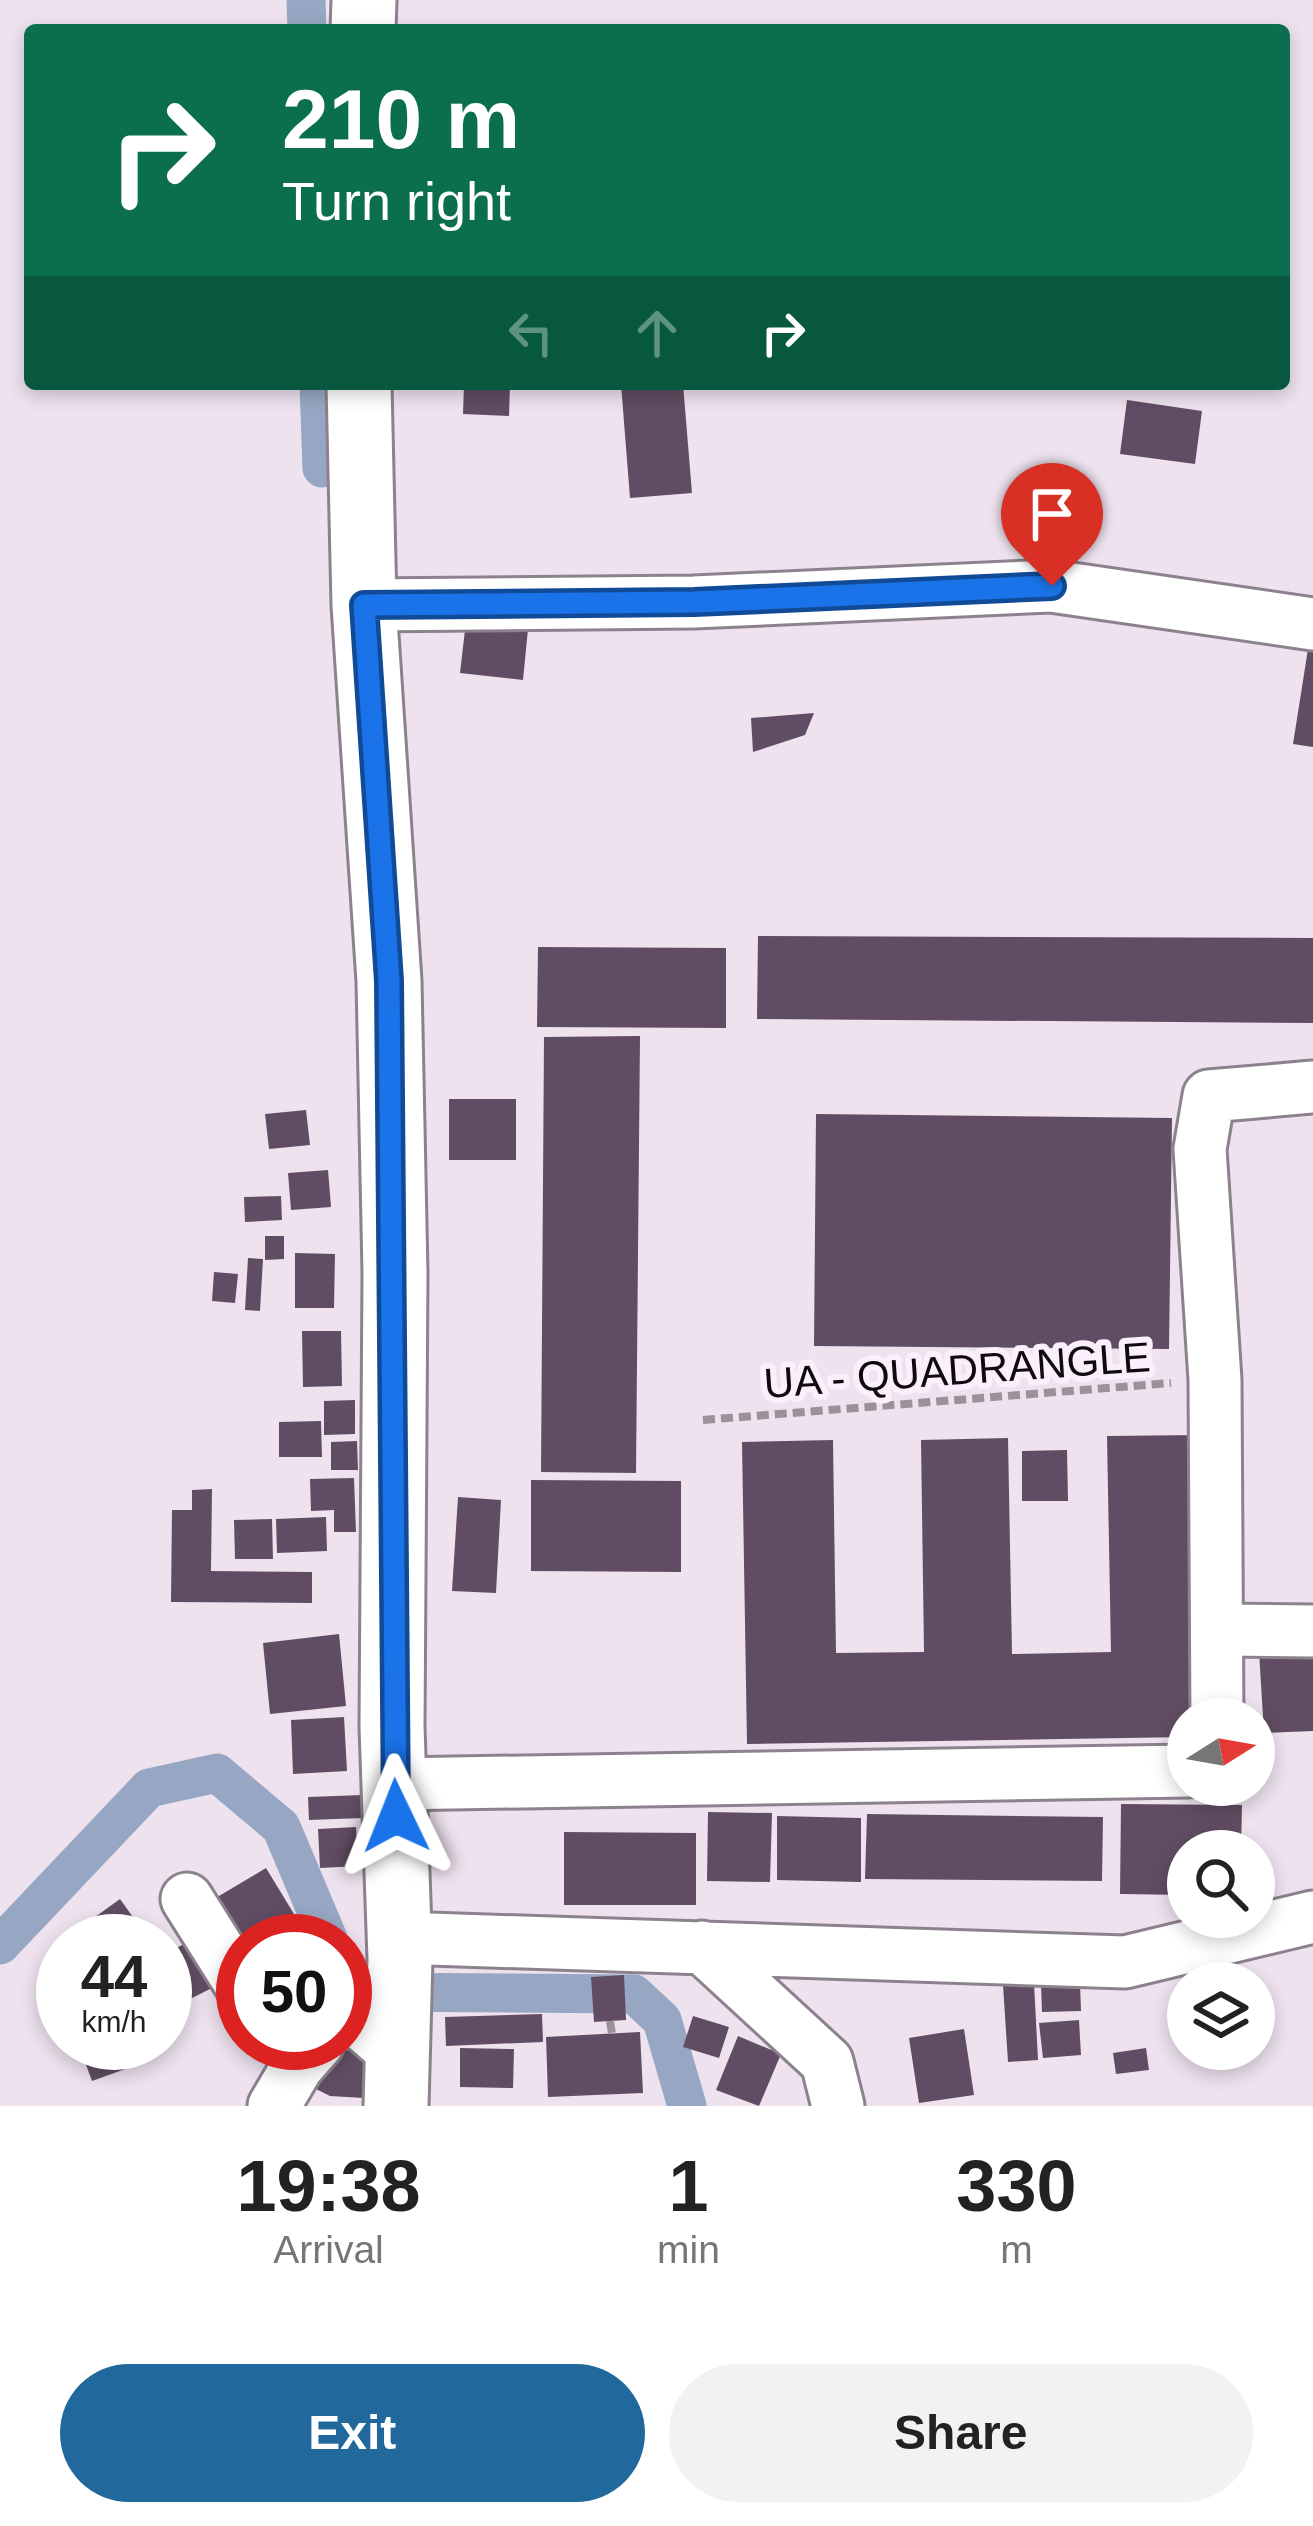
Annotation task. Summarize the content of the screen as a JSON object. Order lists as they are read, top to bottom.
{
  "streets": {
    "path": ["UA - QUADRANGLE"]
  },
  "north": "right",
  "page": {
    "turn": ["210 m", "Turn right"],
    "speed": "44 km/h",
    "limit": "50",
    "eta": [
      "19:38",
      "Arrival",
      "1",
      "min",
      "330",
      "m"
    ],
    "buttons": ["Exit", "Share"]
  }
}
